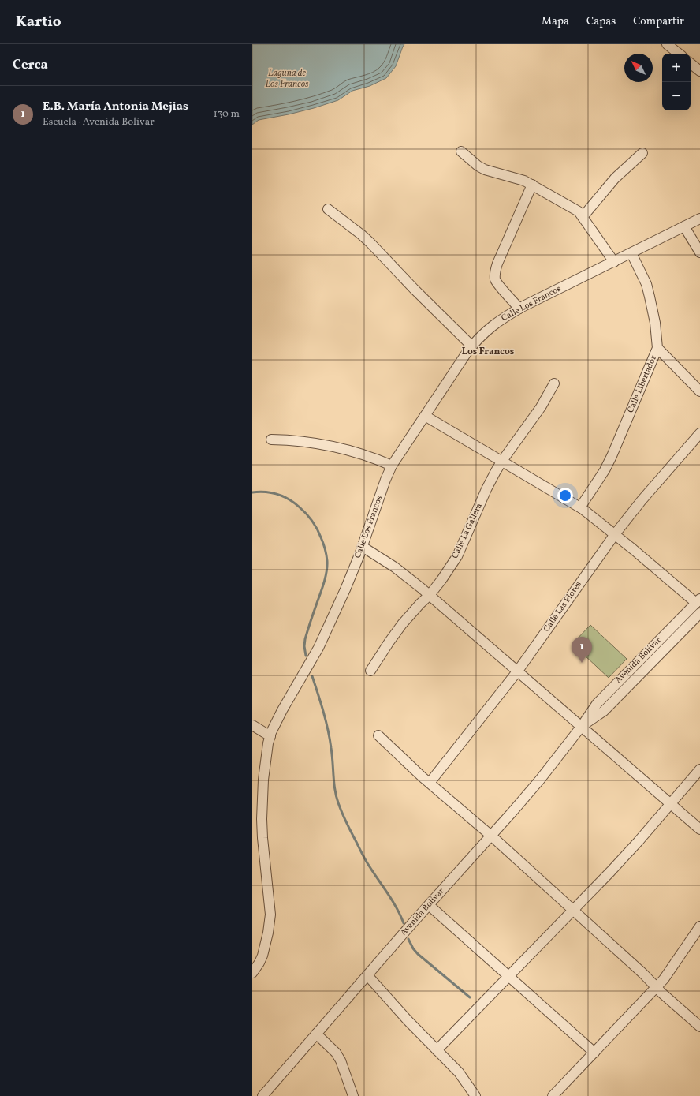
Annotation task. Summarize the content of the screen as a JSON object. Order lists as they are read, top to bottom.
{
  "streets": {
    "street": [
      "Calle Los Francos",
      "Calle Libertador",
      "Calle La Gallera",
      "Calle Las Flores",
      "Avenida Bolívar"
    ]
  },
  "crossings": [
    ["Calle Los Francos", "Calle Libertador"]
  ],
  "districts": ["Los Francos"],
  "water": ["Laguna de Los Francos"],
  "north": "top left",
  "page": {
    "header": "Kartio",
    "nav": ["Mapa", "Capas", "Compartir"],
    "heading": "Cerca",
    "map_buttons": ["+", "−"],
    "list": [
      {
        "mark": "1",
        "name": "E.B. María Antonia Mejias",
        "note": "Escuela · Avenida Bolívar",
        "value": "130 m"
      }
    ],
    "pins": "1"
  }
}
